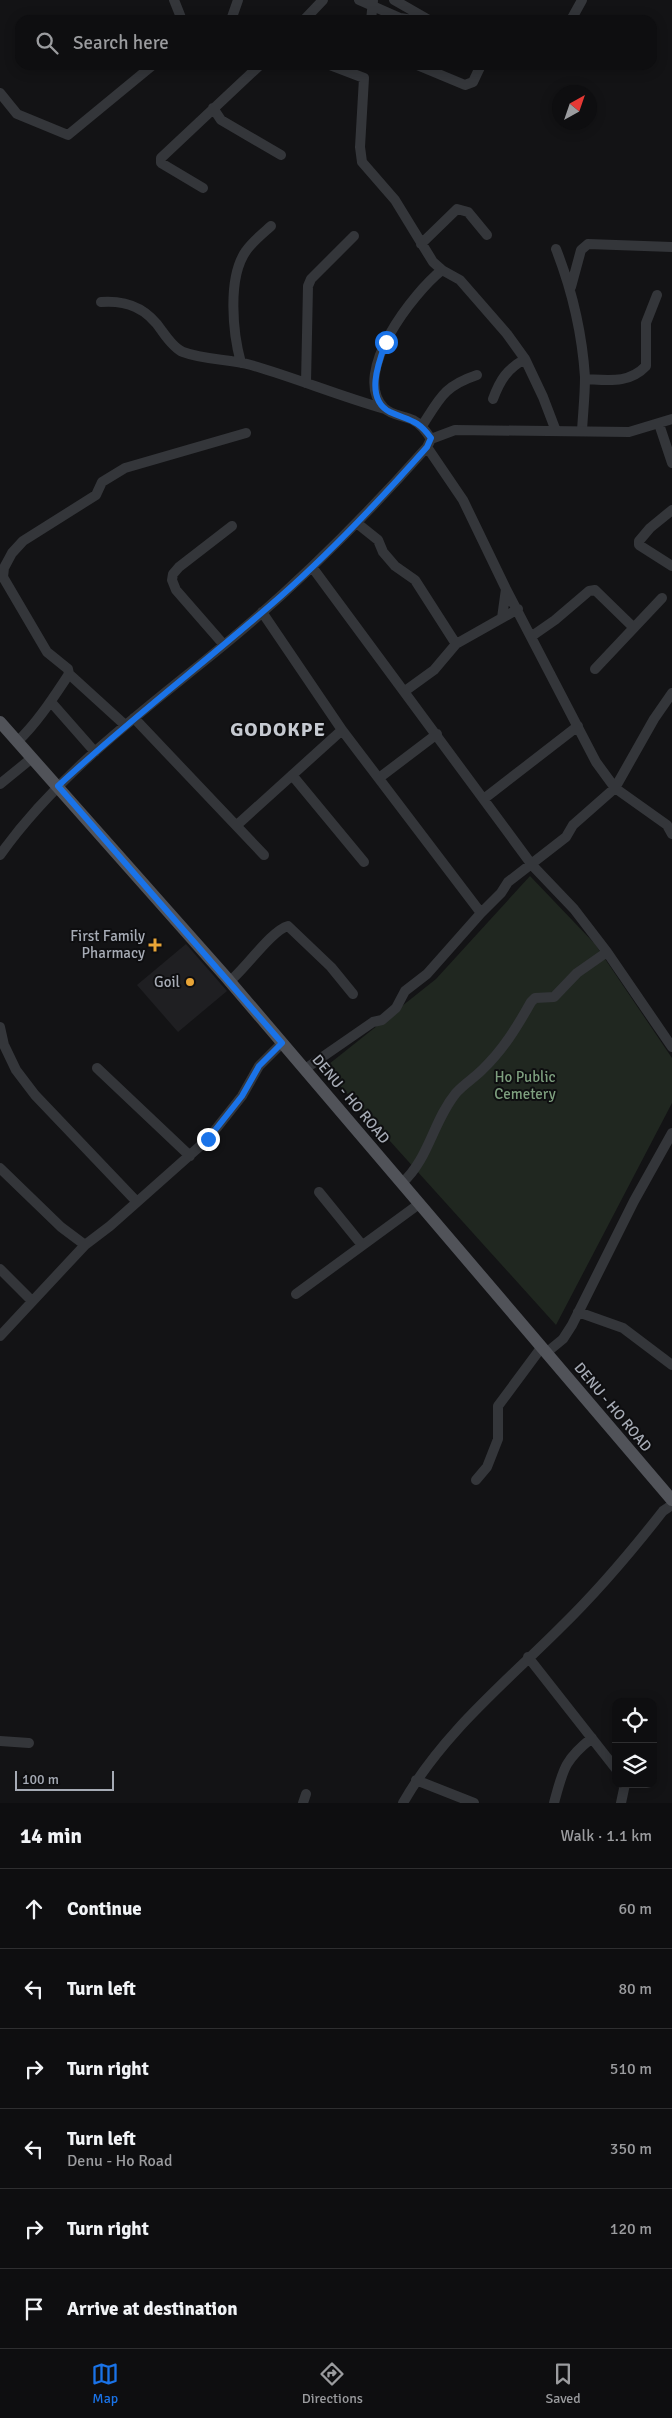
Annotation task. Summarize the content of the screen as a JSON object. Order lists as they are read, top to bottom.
{
  "streets": {
    "main road": ["DENU - HO ROAD"]
  },
  "districts": ["GODOKPE"],
  "parks": ["Ho Public Cemetery"],
  "places": {
    "health": ["First Family Pharmacy"],
    "other": ["Goil"]
  },
  "scale_bar": "100 m",
  "north": "top right",
  "page": {
    "search": "Search here",
    "scale": "100 m",
    "heading": ["14 min", "Walk · 1.1 km"],
    "list": [
      ["Continue", "60 m"],
      ["Turn left", "80 m"],
      ["Turn right", "510 m"],
      ["Turn left", "Denu - Ho Road", "350 m"],
      ["Turn right", "120 m"],
      "Arrive at destination"
    ],
    "nav": ["Map", "Directions", "Saved"]
  }
}
